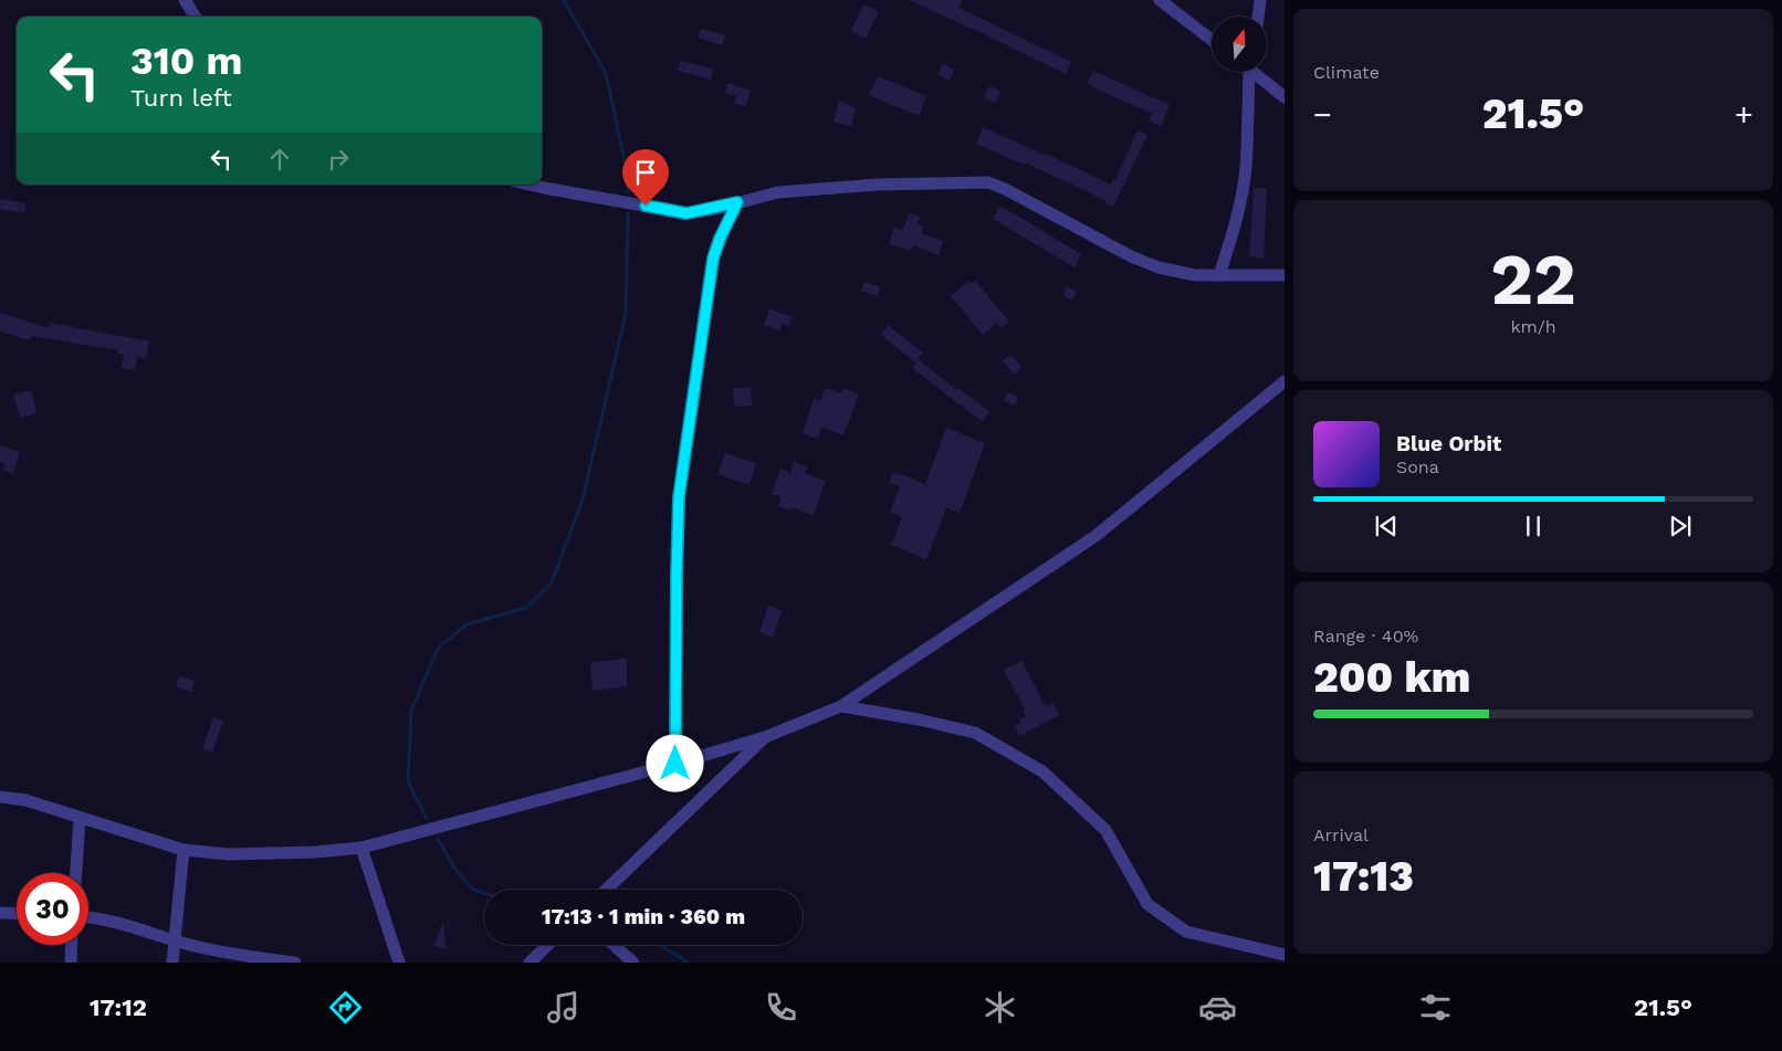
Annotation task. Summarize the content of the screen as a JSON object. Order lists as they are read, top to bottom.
{
  "north": "top",
  "page": {
    "tile": [
      "Climate",
      ["22", "km/h"],
      ["Range · 40%", "200 km"],
      ["Arrival", "17:13"]
    ],
    "turn": ["310 m", "Turn left"],
    "heat": ["−", "21.5°", "+"],
    "song": ["Blue Orbit", "Sona"],
    "limit": "30",
    "trip": "17:13 · 1 min · 360 m",
    "tabs": ["17:12", "21.5°"]
  }
}
